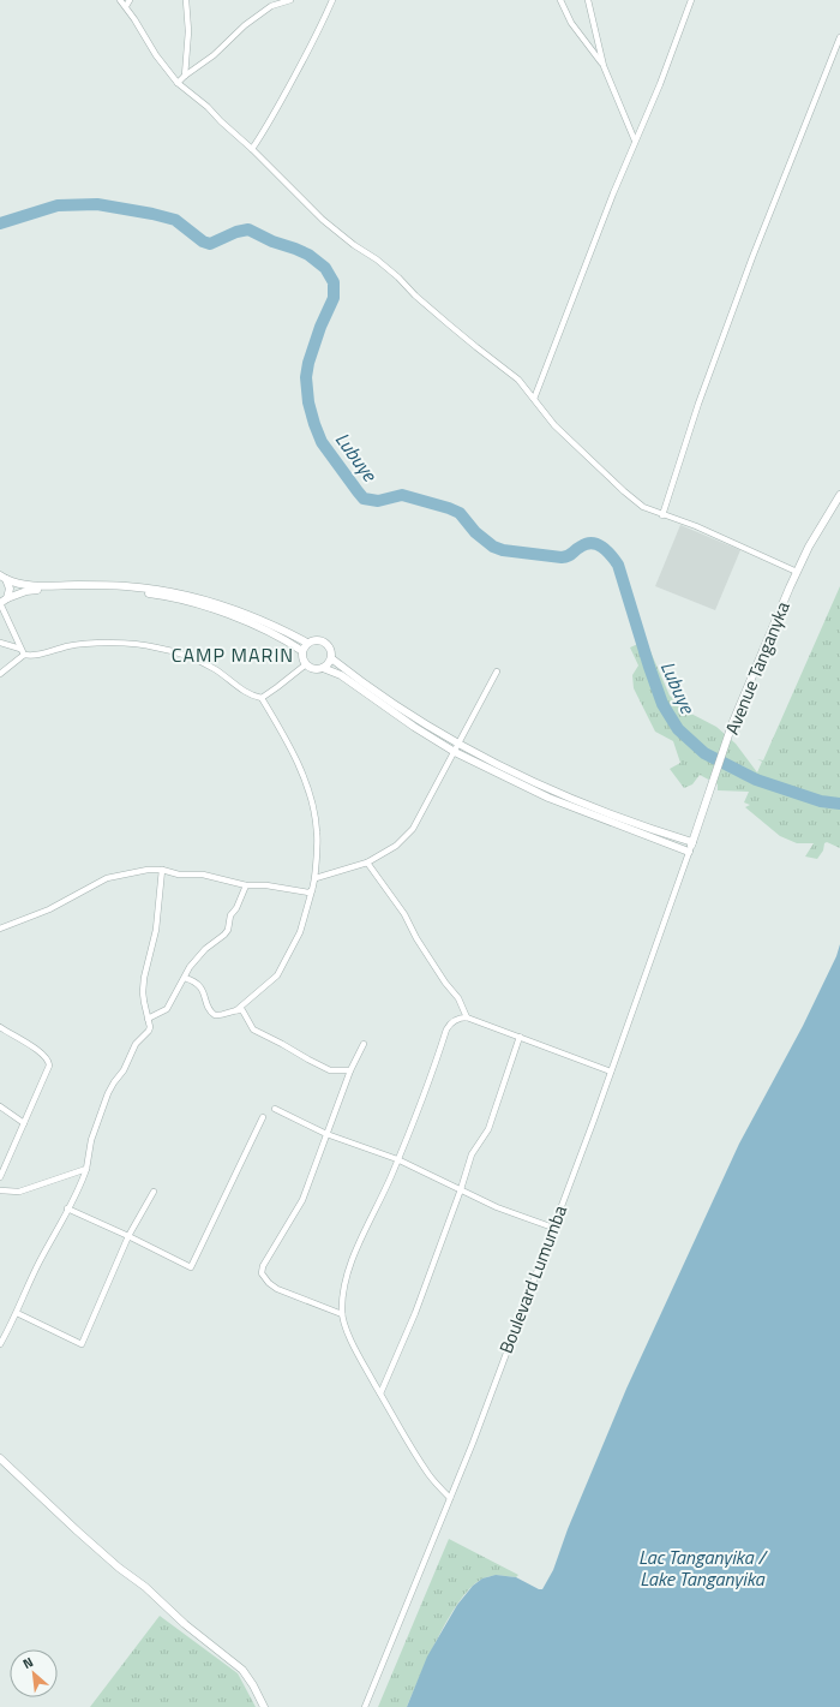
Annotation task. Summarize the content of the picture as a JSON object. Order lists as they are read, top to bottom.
{
  "streets": {
    "street": ["Avenue Tanganyka", "Boulevard Lumumba"]
  },
  "crossings": [
    ["Avenue Tanganyka", "Boulevard Lumumba"]
  ],
  "districts": ["CAMP MARIN"],
  "water": ["Lubuye", "Lac Tanganyika / Lake Tanganyika"],
  "north": "top left"
}
